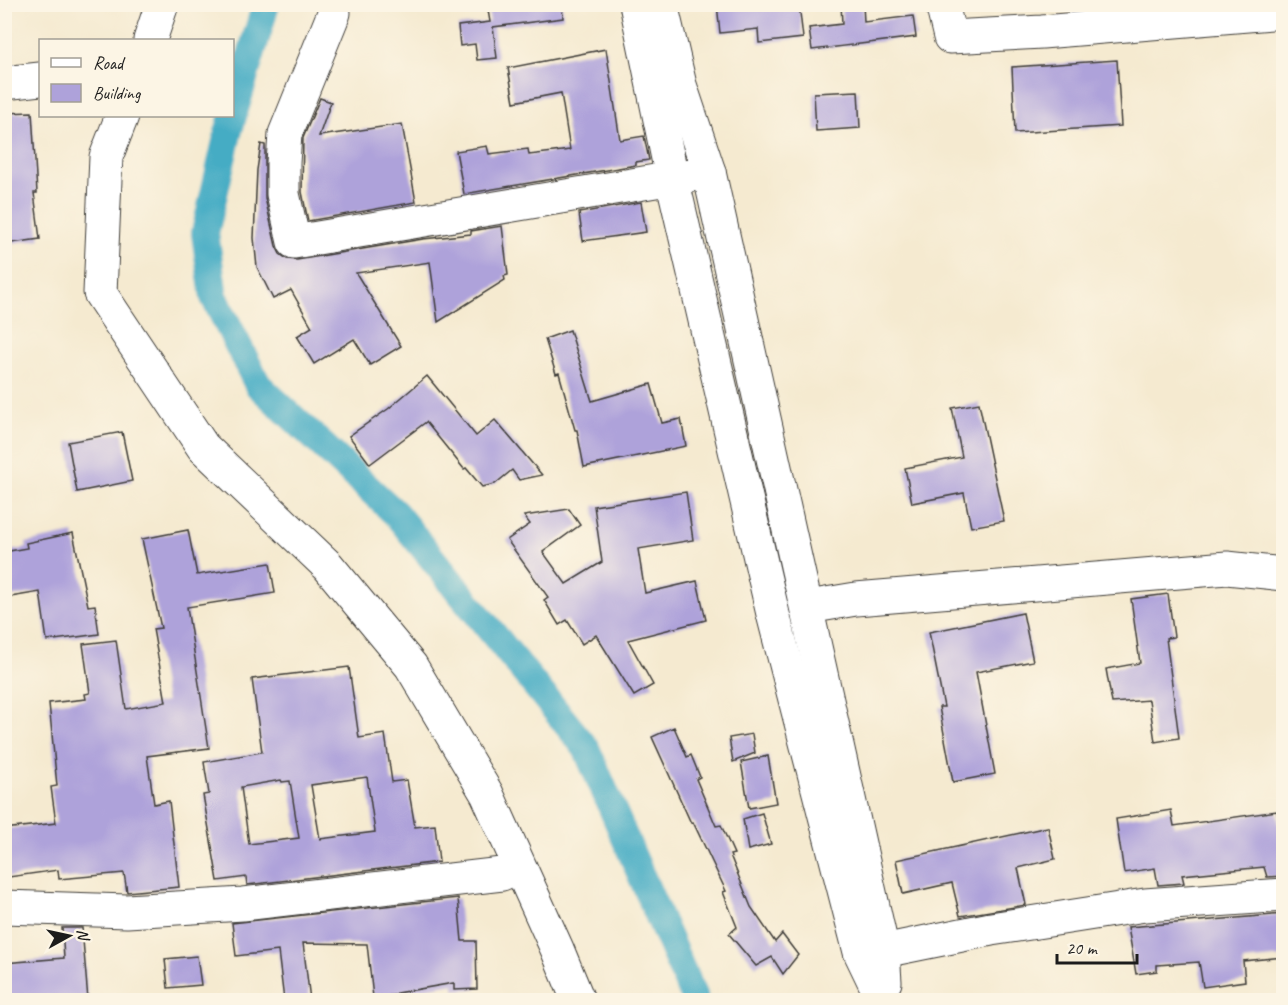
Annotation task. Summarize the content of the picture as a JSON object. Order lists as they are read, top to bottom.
{
  "legend": ["Road", "Building"],
  "scale_bar": "20 m",
  "north": "right"
}
